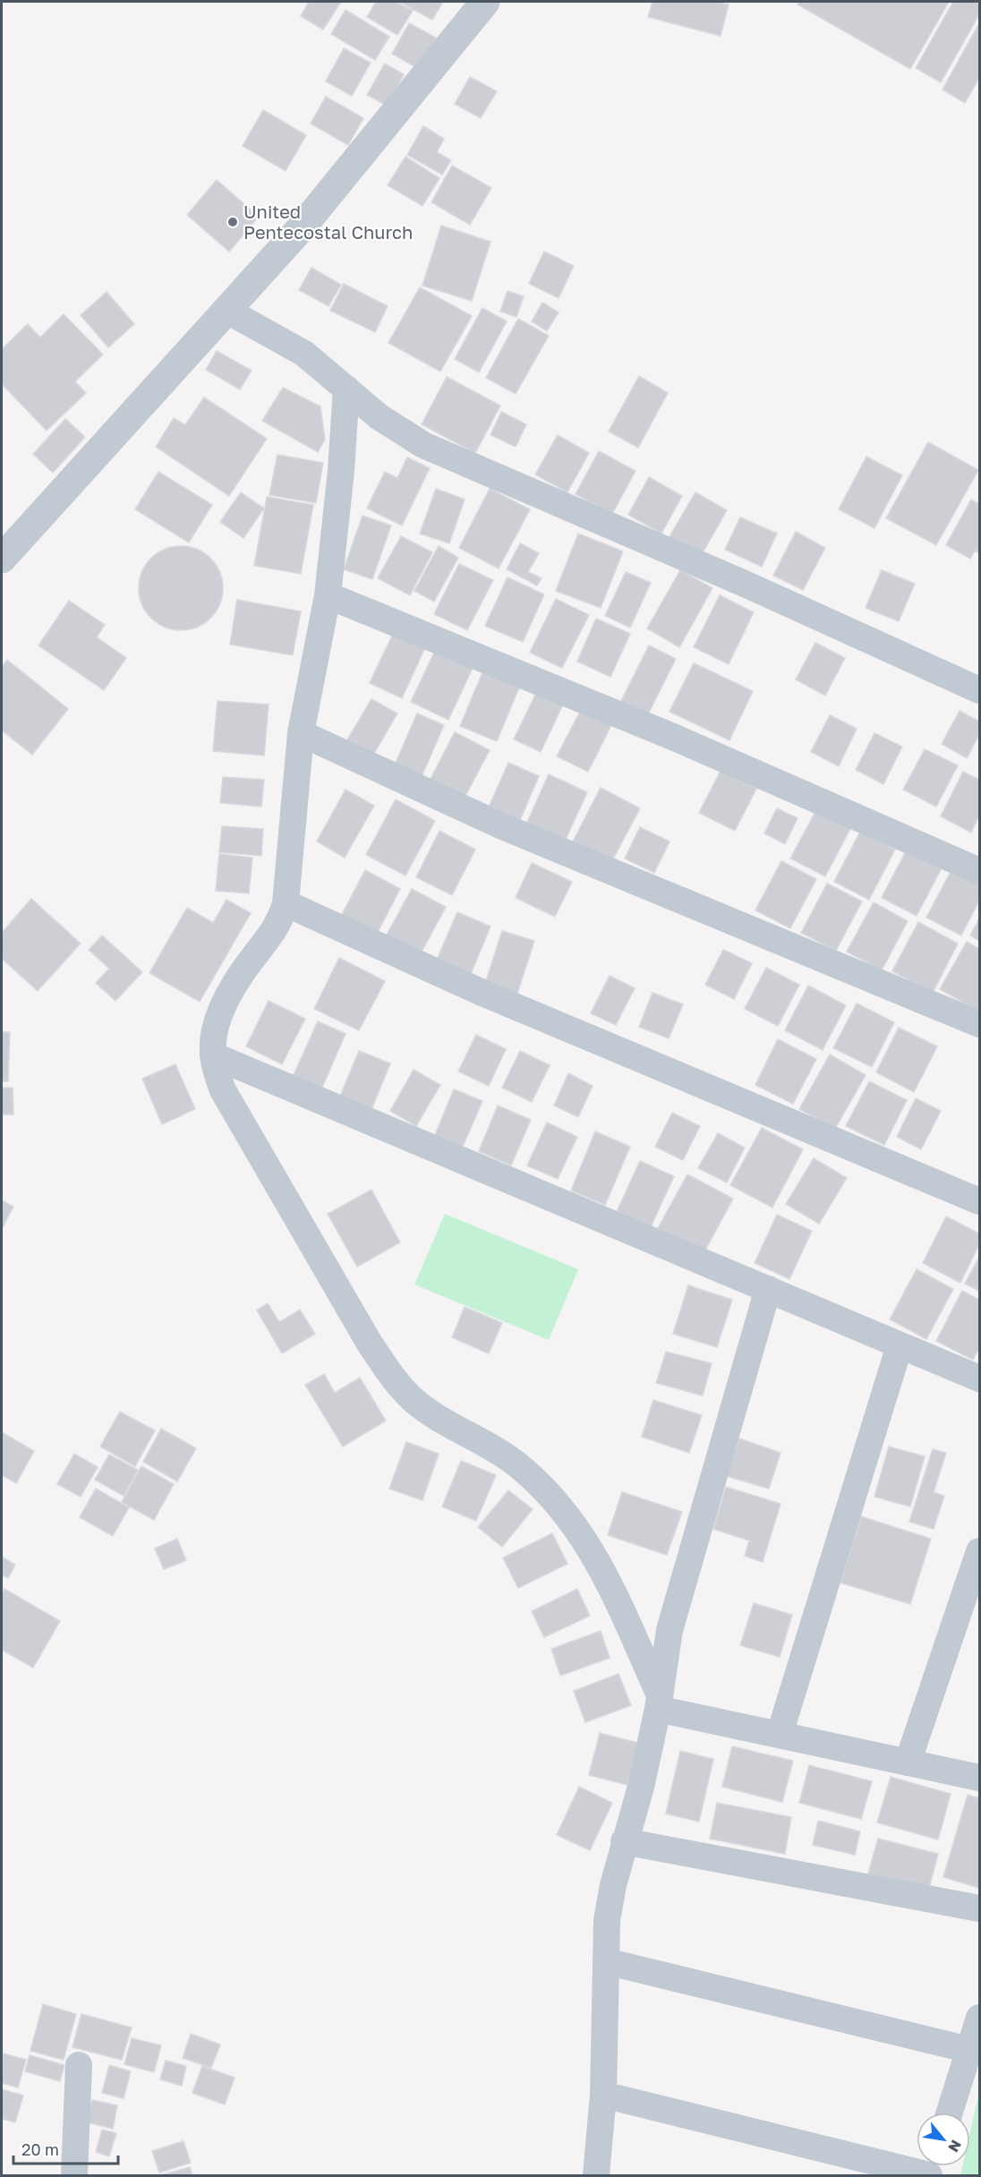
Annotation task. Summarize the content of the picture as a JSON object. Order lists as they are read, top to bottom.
{
  "places": ["United Pentecostal Church"],
  "scale_bar": "20 m",
  "north": "bottom right"
}
